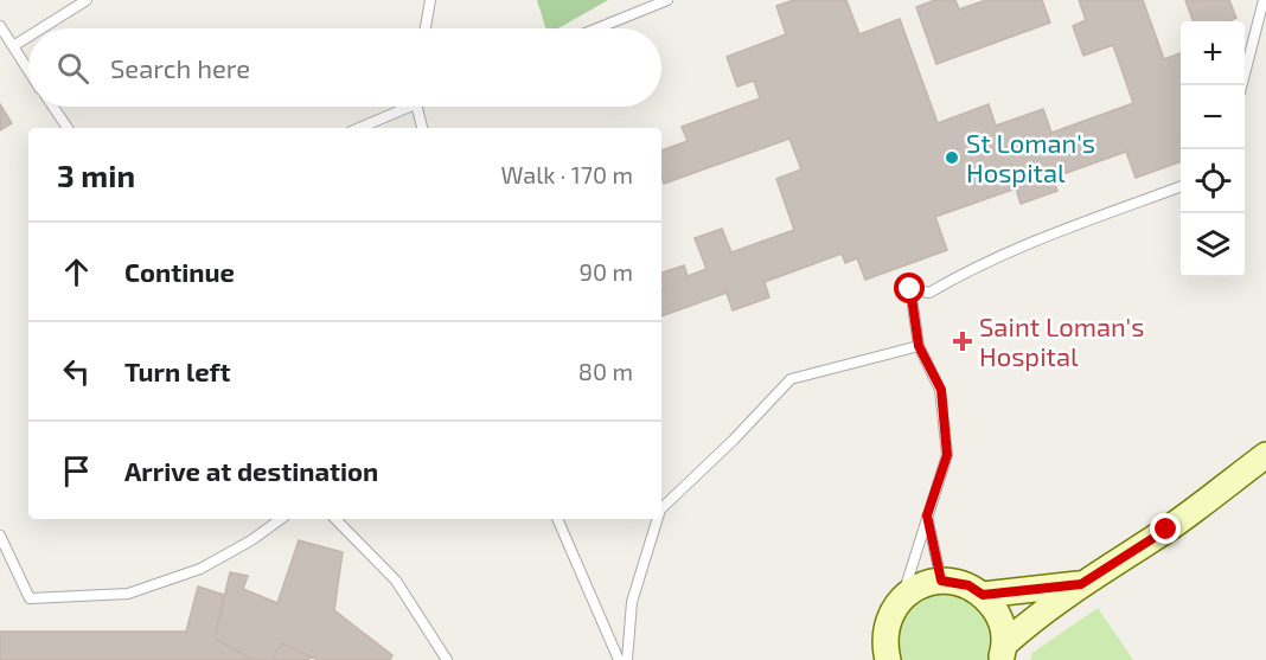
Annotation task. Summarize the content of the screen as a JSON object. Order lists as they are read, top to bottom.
{
  "places": {
    "other": ["St Loman's Hospital"],
    "health": ["Saint Loman's Hospital"]
  },
  "page": {
    "map_buttons": ["+", "−"],
    "search": "Search here",
    "heading": ["3 min", "Walk · 170 m"],
    "list": [
      ["Continue", "90 m"],
      ["Turn left", "80 m"],
      "Arrive at destination"
    ]
  }
}
